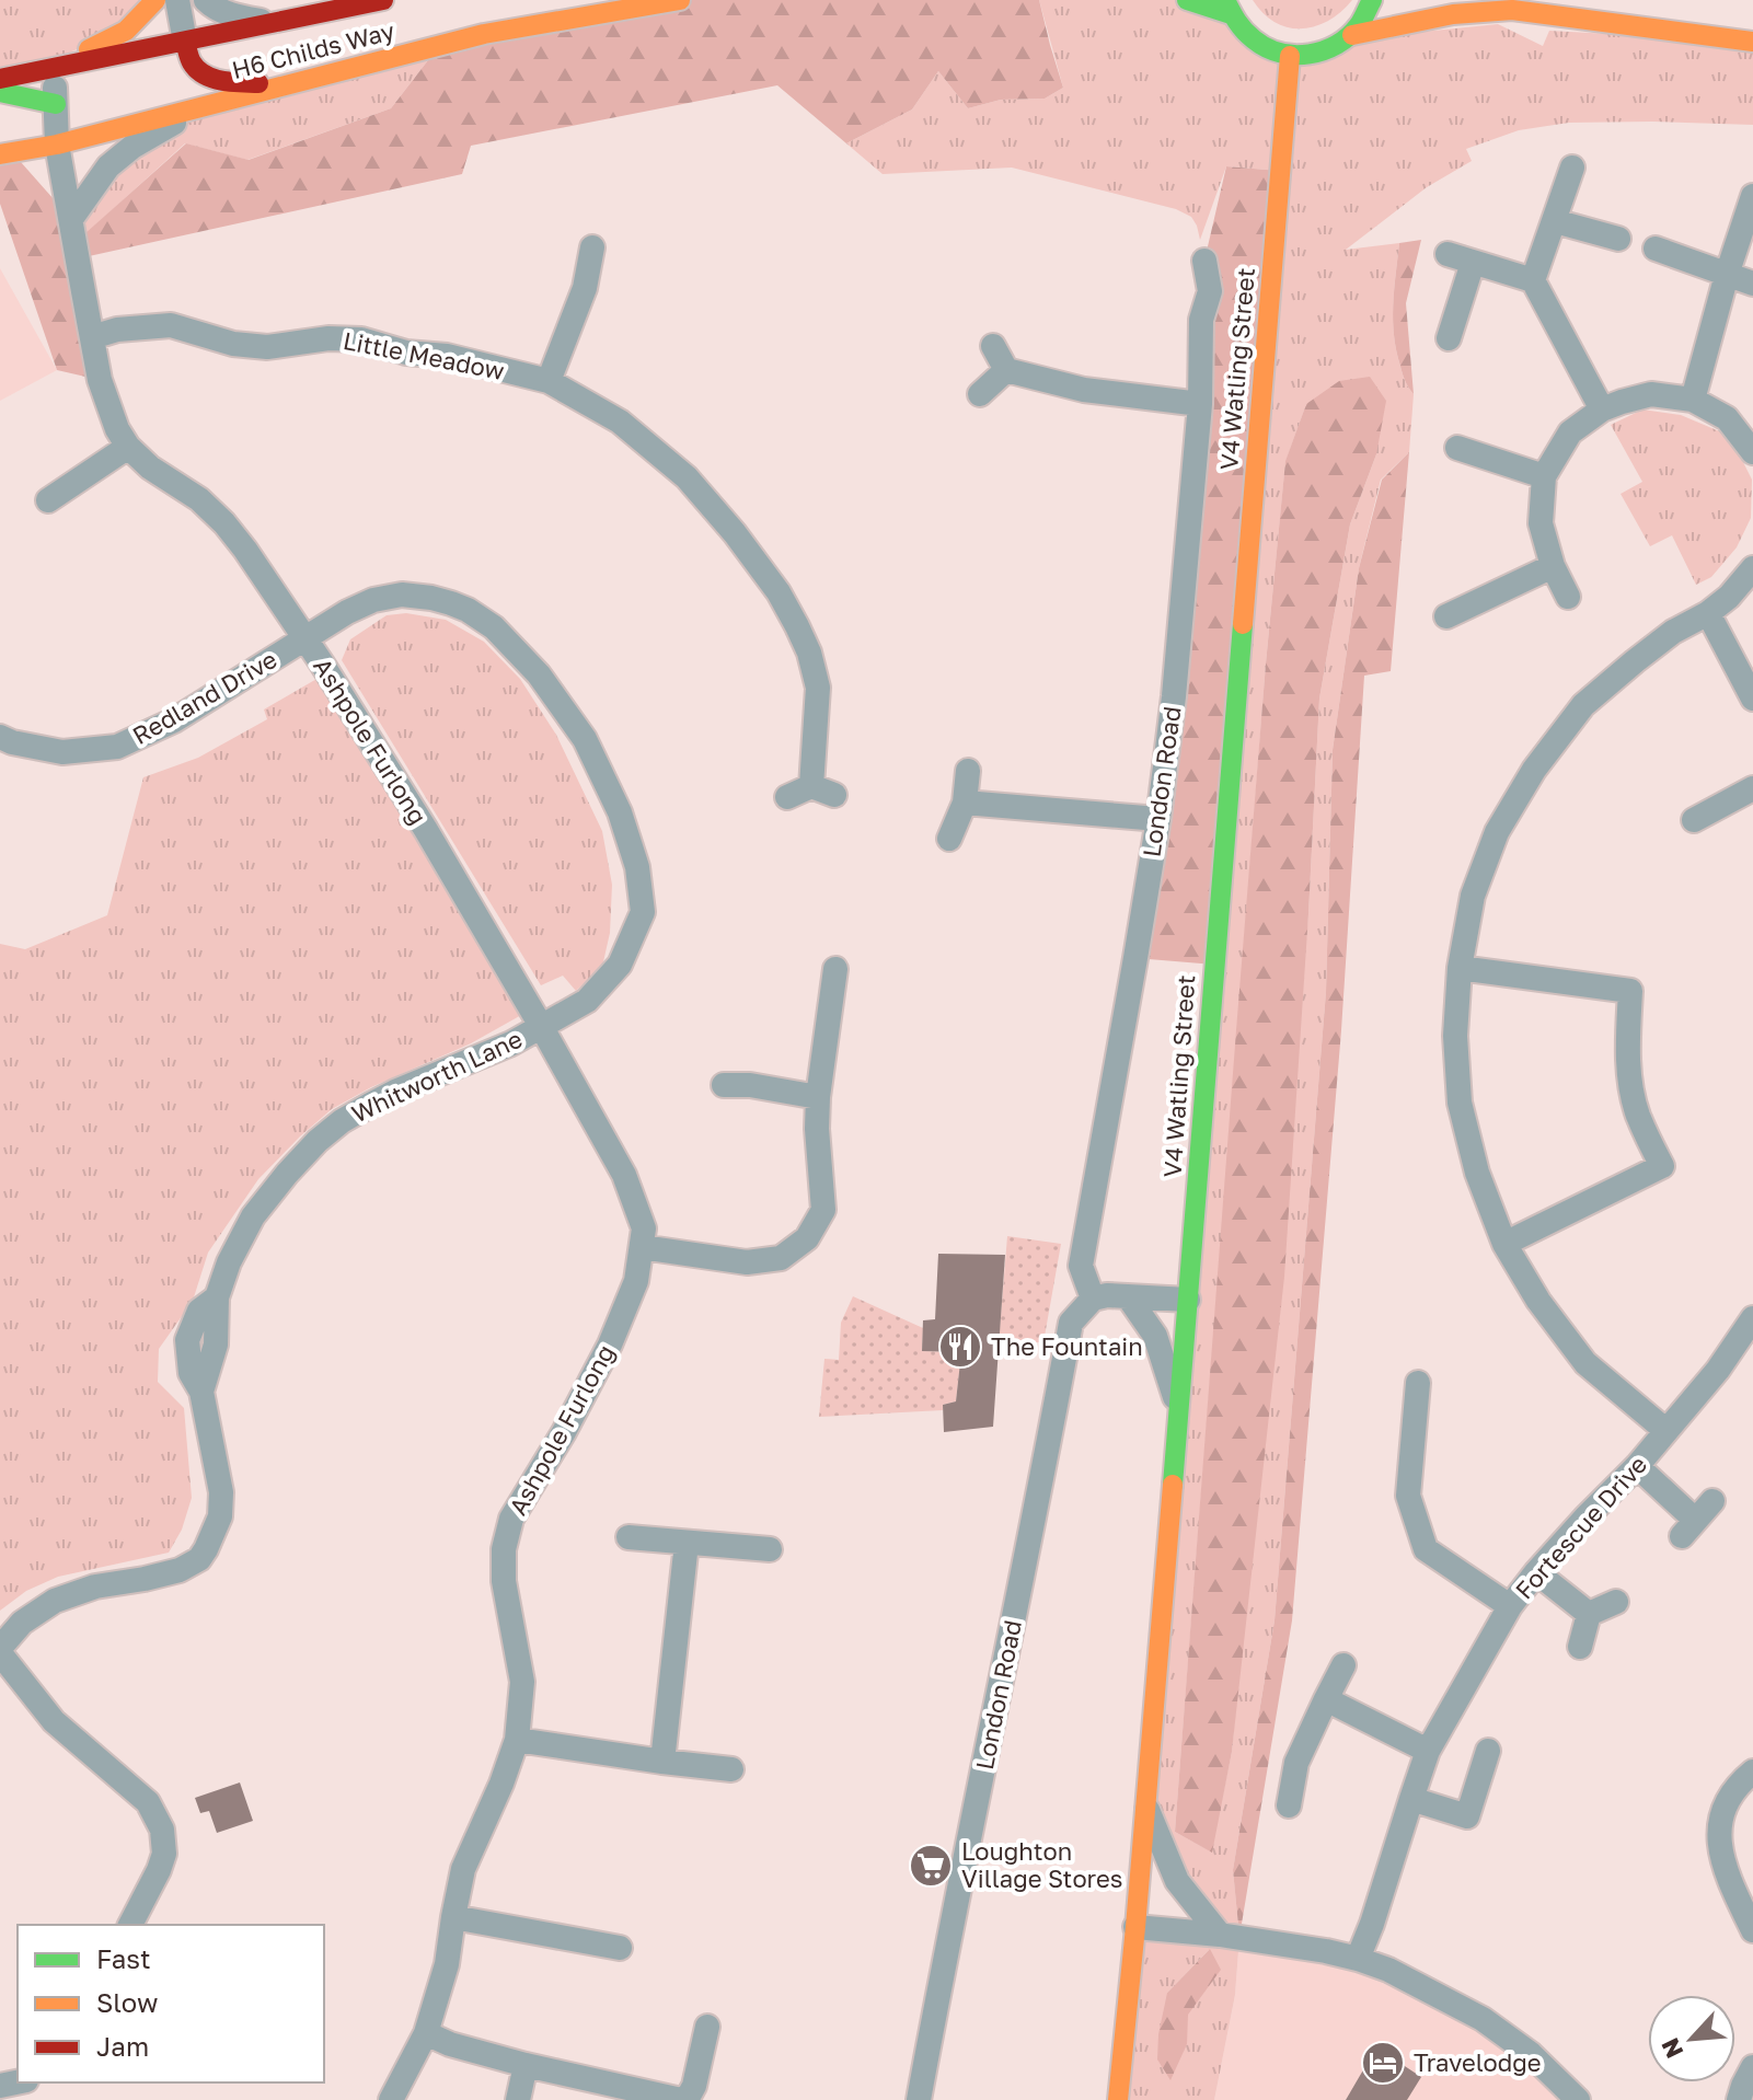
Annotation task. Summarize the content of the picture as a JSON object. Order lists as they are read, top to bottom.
{
  "streets": {
    "street": [
      "H6 Childs Way",
      "Little Meadow",
      "V4 Watling Street",
      "Redland Drive",
      "Ashpole Furlong",
      "London Road",
      "Whitworth Lane",
      "Fortescue Drive"
    ]
  },
  "crossings": [
    ["H6 Childs Way", "Ashpole Furlong"],
    ["Little Meadow", "Ashpole Furlong"],
    ["Redland Drive", "Ashpole Furlong"],
    ["Ashpole Furlong", "Whitworth Lane"]
  ],
  "places": {
    "restaurant": ["The Fountain"],
    "supermarket": ["Loughton Village Stores"],
    "hotel": ["Travelodge"]
  },
  "legend": ["Fast", "Slow", "Jam"],
  "north": "bottom left"
}
